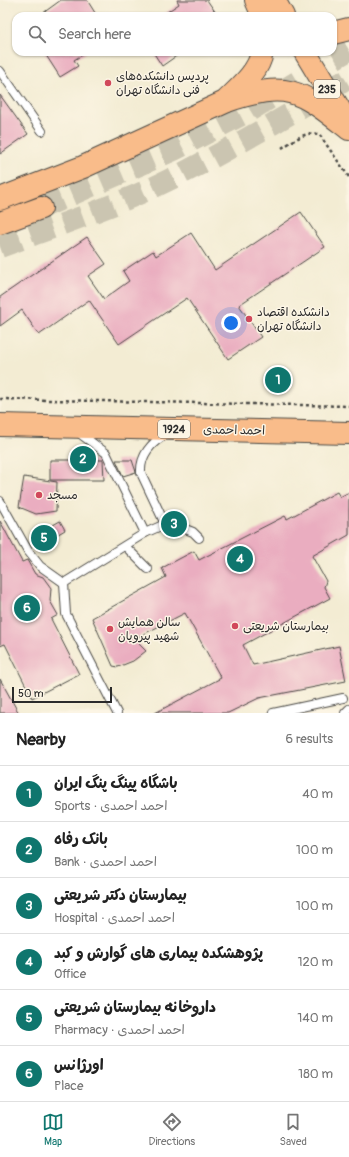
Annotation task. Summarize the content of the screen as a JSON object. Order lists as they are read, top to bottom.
{
  "streets": {
    "main road": ["235", "1924", "احمد احمدی"]
  },
  "places": [
    "پردیس دانشکده‌های فنی دانشگاه تهران",
    "دانشکده اقتصاد دانشگاه تهران",
    "مسجد",
    "بیمارستان شریعتی",
    "سالن همایش شهید پیرویان"
  ],
  "scale_bar": "50 m",
  "page": {
    "search": "Search here",
    "pins": [
      "1",
      "2",
      "3",
      "5",
      "4",
      "6"
    ],
    "scale": "50 m",
    "heading": ["Nearby", "6 results"],
    "list": [
      {
        "mark": "1",
        "name": "باشگاه پینگ پنگ ایران",
        "note": "Sports · احمد احمدی",
        "value": "40 m"
      },
      {
        "mark": "2",
        "name": "بانک رفاه",
        "note": "Bank · احمد احمدی",
        "value": "100 m"
      },
      {
        "mark": "3",
        "name": "بیمارستان دکتر شریعتی",
        "note": "Hospital · احمد احمدی",
        "value": "100 m"
      },
      {
        "mark": "4",
        "name": "پژوهشکده بیماری های گوارش و کبد",
        "note": "Office",
        "value": "120 m"
      },
      {
        "mark": "5",
        "name": "داروخانه بیمارستان شریعتی",
        "note": "Pharmacy · احمد احمدی",
        "value": "140 m"
      },
      {
        "mark": "6",
        "name": "اورژانس",
        "note": "Place",
        "value": "180 m"
      }
    ],
    "nav": ["Map", "Directions", "Saved"]
  }
}
